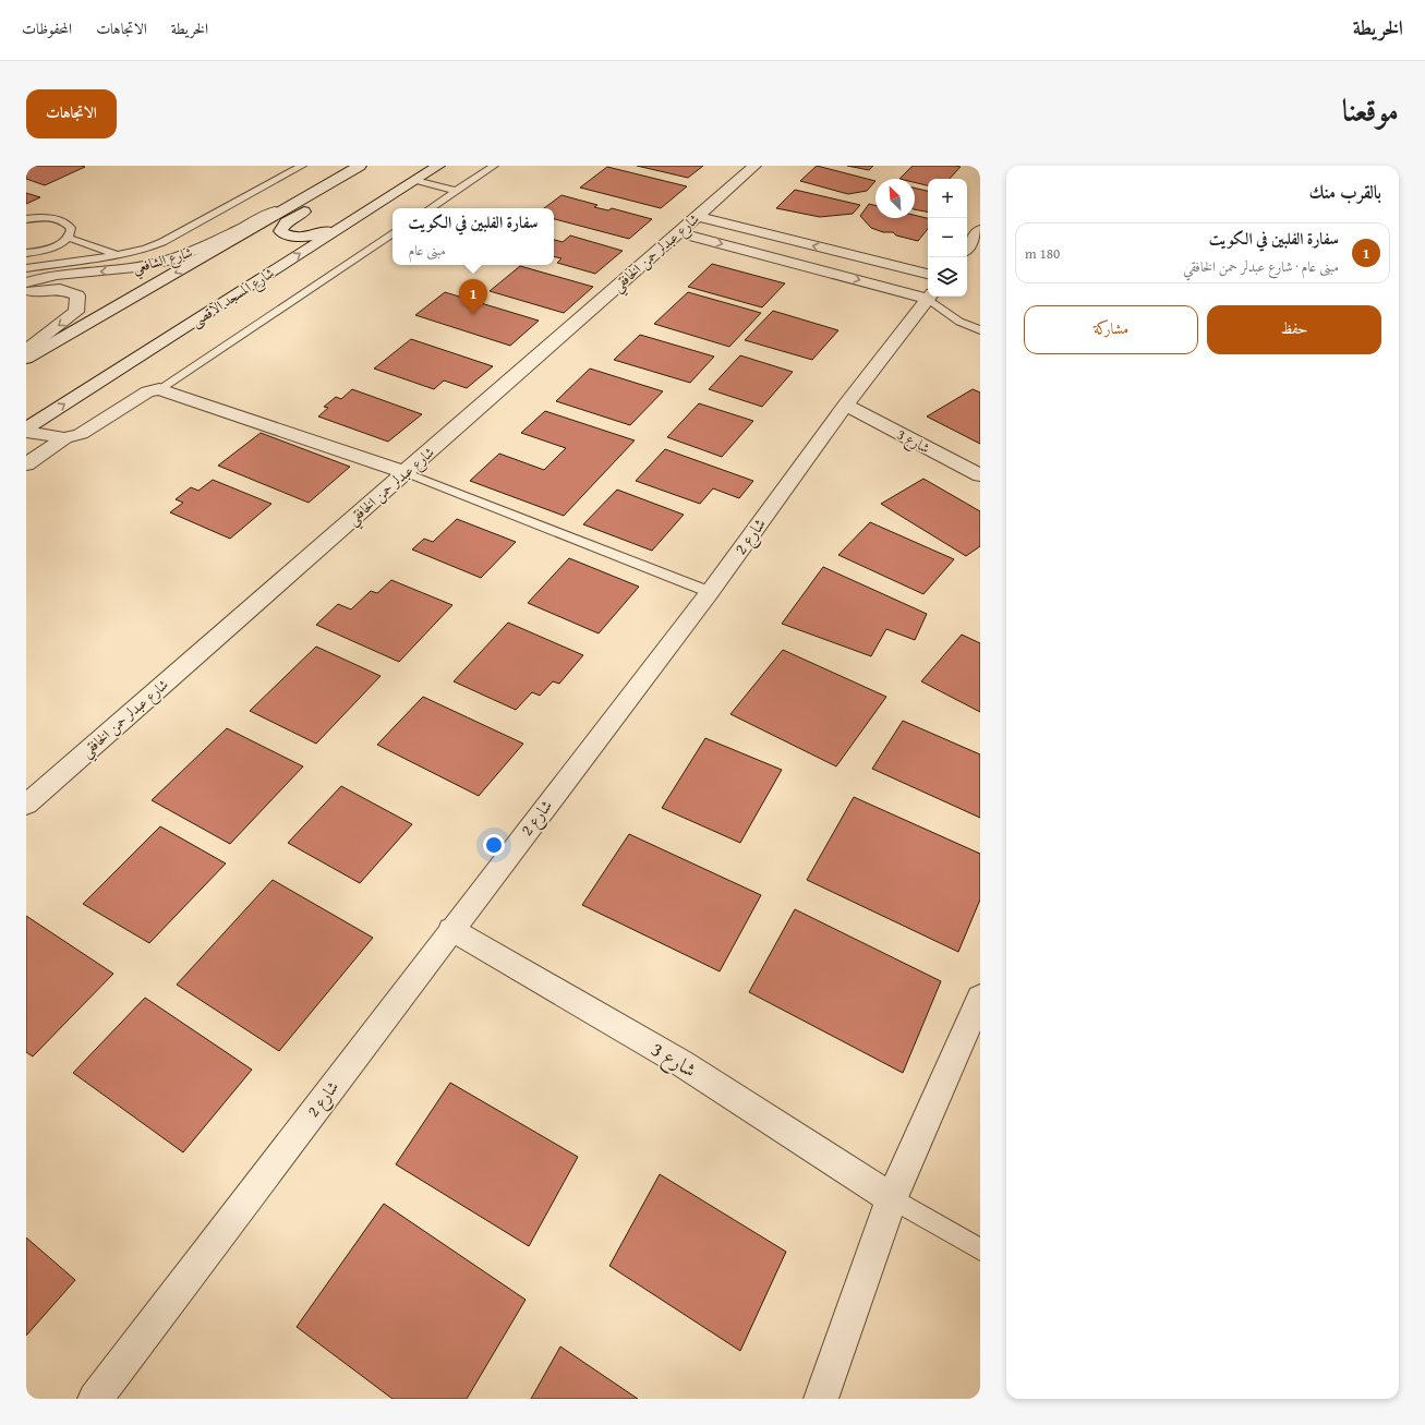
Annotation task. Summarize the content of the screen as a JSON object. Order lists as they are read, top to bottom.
{
  "streets": {
    "street": [
      "شارع عبدلر حمن الخافقي",
      "شارع الشافعي",
      "شارع المسجد الاقصى",
      "شارع 3",
      "شارع 2"
    ]
  },
  "crossings": [
    ["شارع 3", "شارع 2"]
  ],
  "north": "top left",
  "page": {
    "header": "الخريطة",
    "nav": ["الخريطة", "الاتجاهات", "المحفوظات"],
    "title": "موقعنا",
    "buttons": [
      "الاتجاهات",
      ["حفظ", "مشاركة"]
    ],
    "heading": "بالقرب منك",
    "map_buttons": ["+", "−"],
    "popup": ["سفارة الفلبين في الكويت", "مبنى عام"],
    "list": [
      {
        "mark": "1",
        "name": "سفارة الفلبين في الكويت",
        "note": "مبنى عام · شارع عبدلر حمن الخافقي",
        "value": "180 m"
      }
    ],
    "pins": "1"
  }
}
